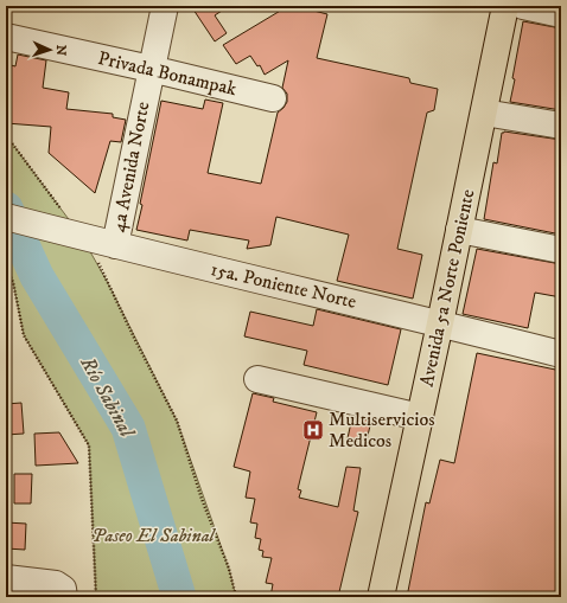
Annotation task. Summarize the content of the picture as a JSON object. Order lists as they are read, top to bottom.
{
  "streets": {
    "main road": ["Avenida 5a Norte Poniente"],
    "street": ["Privada Bonampak", "4a Avenida Norte", "15a. Poniente Norte"]
  },
  "crossings": [
    ["Privada Bonampak", "4a Avenida Norte"],
    ["4a Avenida Norte", "15a. Poniente Norte"],
    ["15a. Poniente Norte", "Avenida 5a Norte Poniente"]
  ],
  "water": ["Río Sabinal"],
  "parks": ["Paseo El Sabinal"],
  "places": {
    "hospital": ["Multiservicios Medicos"]
  },
  "north": "right"
}
